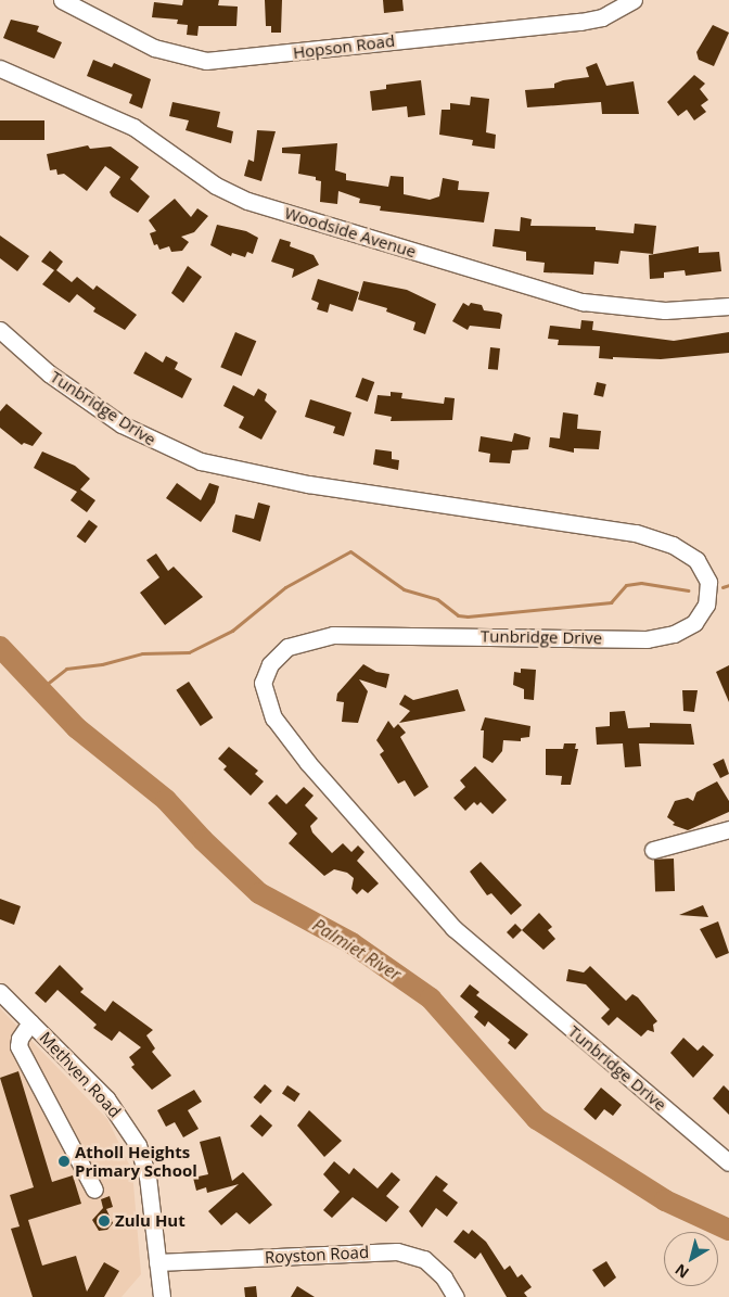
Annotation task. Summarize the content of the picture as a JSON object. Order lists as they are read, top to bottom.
{
  "streets": {
    "street": [
      "Hopson Road",
      "Woodside Avenue",
      "Tunbridge Drive",
      "Methven Road",
      "Royston Road"
    ]
  },
  "crossings": [
    ["Methven Road", "Royston Road"]
  ],
  "water": ["Palmiet River"],
  "places": ["Atholl Heights Primary School", "Zulu Hut"],
  "north": "bottom left"
}
